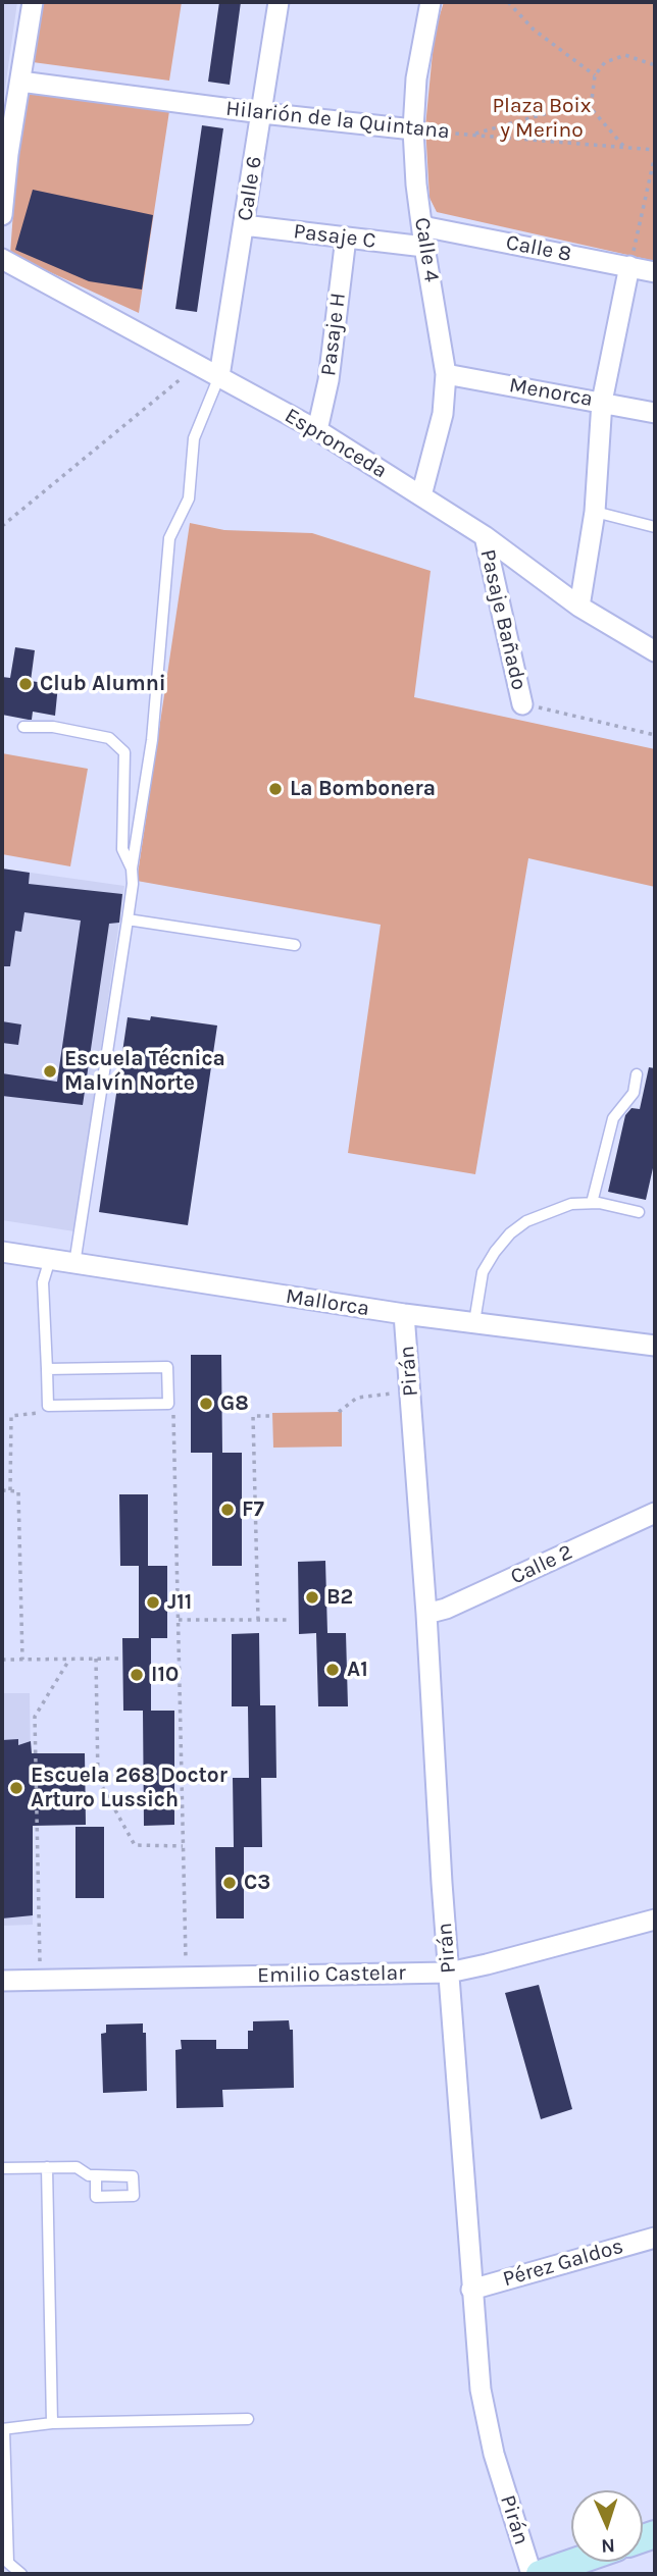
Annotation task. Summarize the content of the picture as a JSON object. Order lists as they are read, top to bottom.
{
  "streets": {
    "street": [
      "Hilarión de la Quintana",
      "Calle 6",
      "Pasaje C",
      "Calle 8",
      "Calle 4",
      "Pasaje H",
      "Menorca",
      "Espronceda",
      "Pasaje Bañado",
      "Mallorca",
      "Pirán",
      "Calle 2",
      "Emilio Castelar",
      "Pérez Galdos"
    ]
  },
  "crossings": [
    ["Hilarión de la Quintana", "Calle 6"],
    ["Hilarión de la Quintana", "Calle 4"],
    ["Calle 6", "Pasaje C"],
    ["Calle 6", "Espronceda"],
    ["Pasaje C", "Calle 4"],
    ["Pasaje C", "Pasaje H"],
    ["Calle 8", "Calle 4"],
    ["Calle 4", "Menorca"],
    ["Calle 4", "Espronceda"],
    ["Pasaje H", "Espronceda"],
    ["Espronceda", "Pasaje Bañado"],
    ["Mallorca", "Pirán"],
    ["Pirán", "Calle 2"],
    ["Pirán", "Emilio Castelar"],
    ["Pirán", "Pérez Galdos"]
  ],
  "parks": ["Plaza Boix y Merino"],
  "places": [
    "Club Alumni",
    "La Bombonera",
    "Escuela Técnica Malvín Norte",
    "G8",
    "F7",
    "B2",
    "J11",
    "A1",
    "I10",
    "Escuela 268 Doctor Arturo Lussich",
    "C3"
  ],
  "north": "bottom"
}
